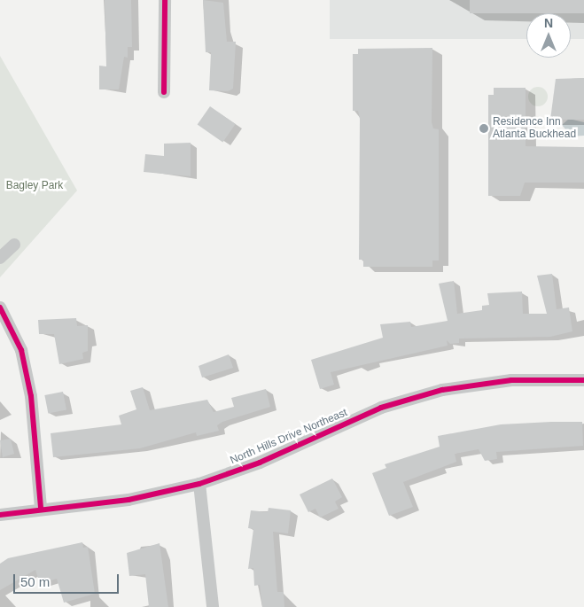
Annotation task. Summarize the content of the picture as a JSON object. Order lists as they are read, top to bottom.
{
  "streets": {
    "street": ["North Hills Drive Northeast"]
  },
  "parks": ["Bagley Park"],
  "places": ["Residence Inn Atlanta Buckhead"],
  "scale_bar": "50 m",
  "north": "top"
}
